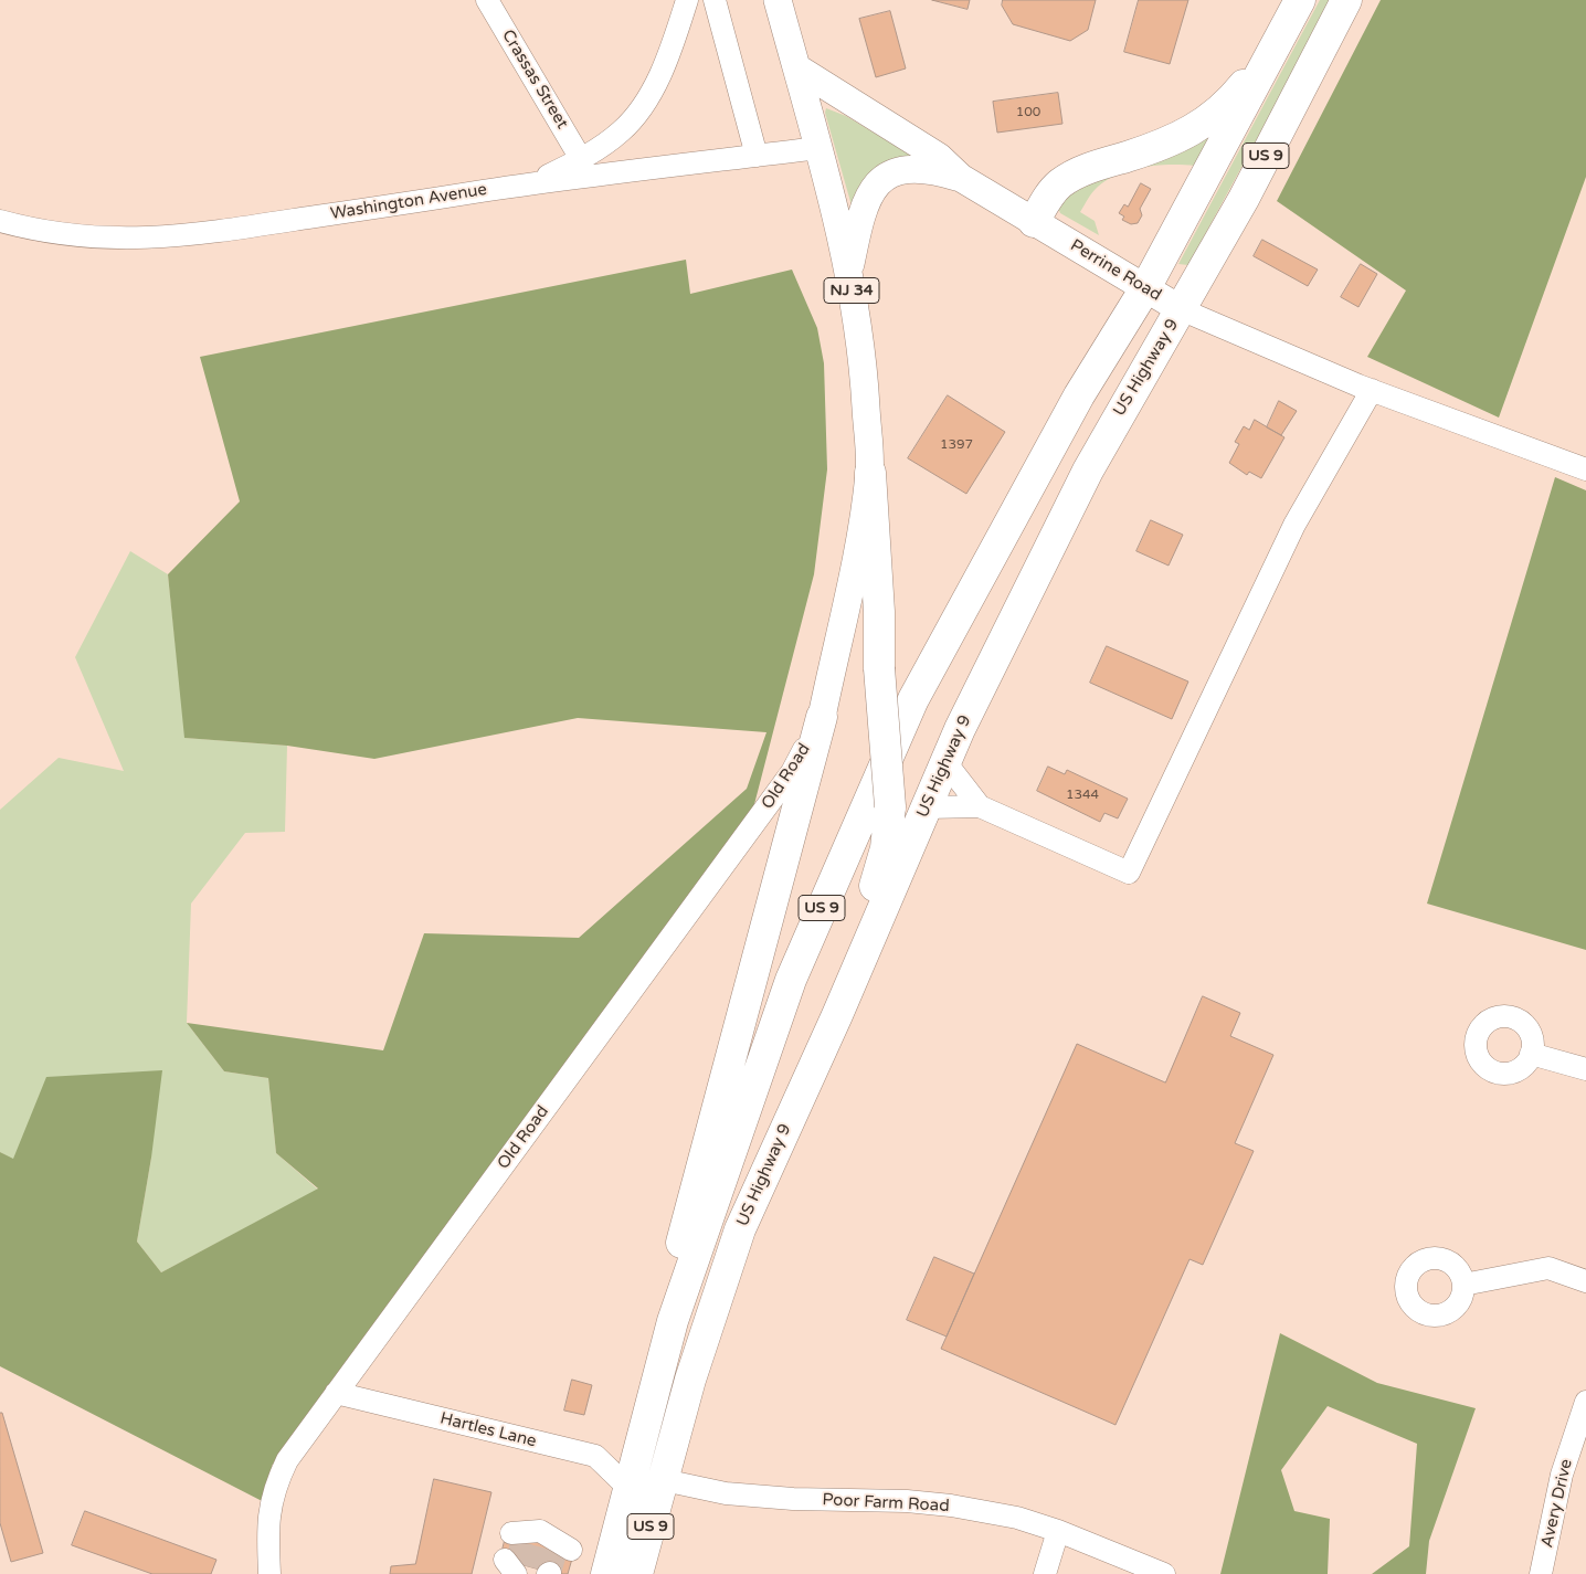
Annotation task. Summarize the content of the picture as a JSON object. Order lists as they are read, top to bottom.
{
  "streets": {
    "highway": ["US 9", "US Highway 9"],
    "main road": ["Perrine Road", "NJ 34"],
    "street": [
      "Crassas Street",
      "Washington Avenue",
      "Old Road",
      "Hartles Lane",
      "Poor Farm Road",
      "Avery Drive"
    ]
  },
  "crossings": [
    ["Washington Avenue", "NJ 34"],
    ["Perrine Road", "NJ 34"],
    ["Perrine Road", "US Highway 9"],
    ["US Highway 9", "Hartles Lane"],
    ["US Highway 9", "Poor Farm Road"],
    ["Old Road", "Hartles Lane"]
  ],
  "house_numbers": ["100", "1397", "1344"]
}
